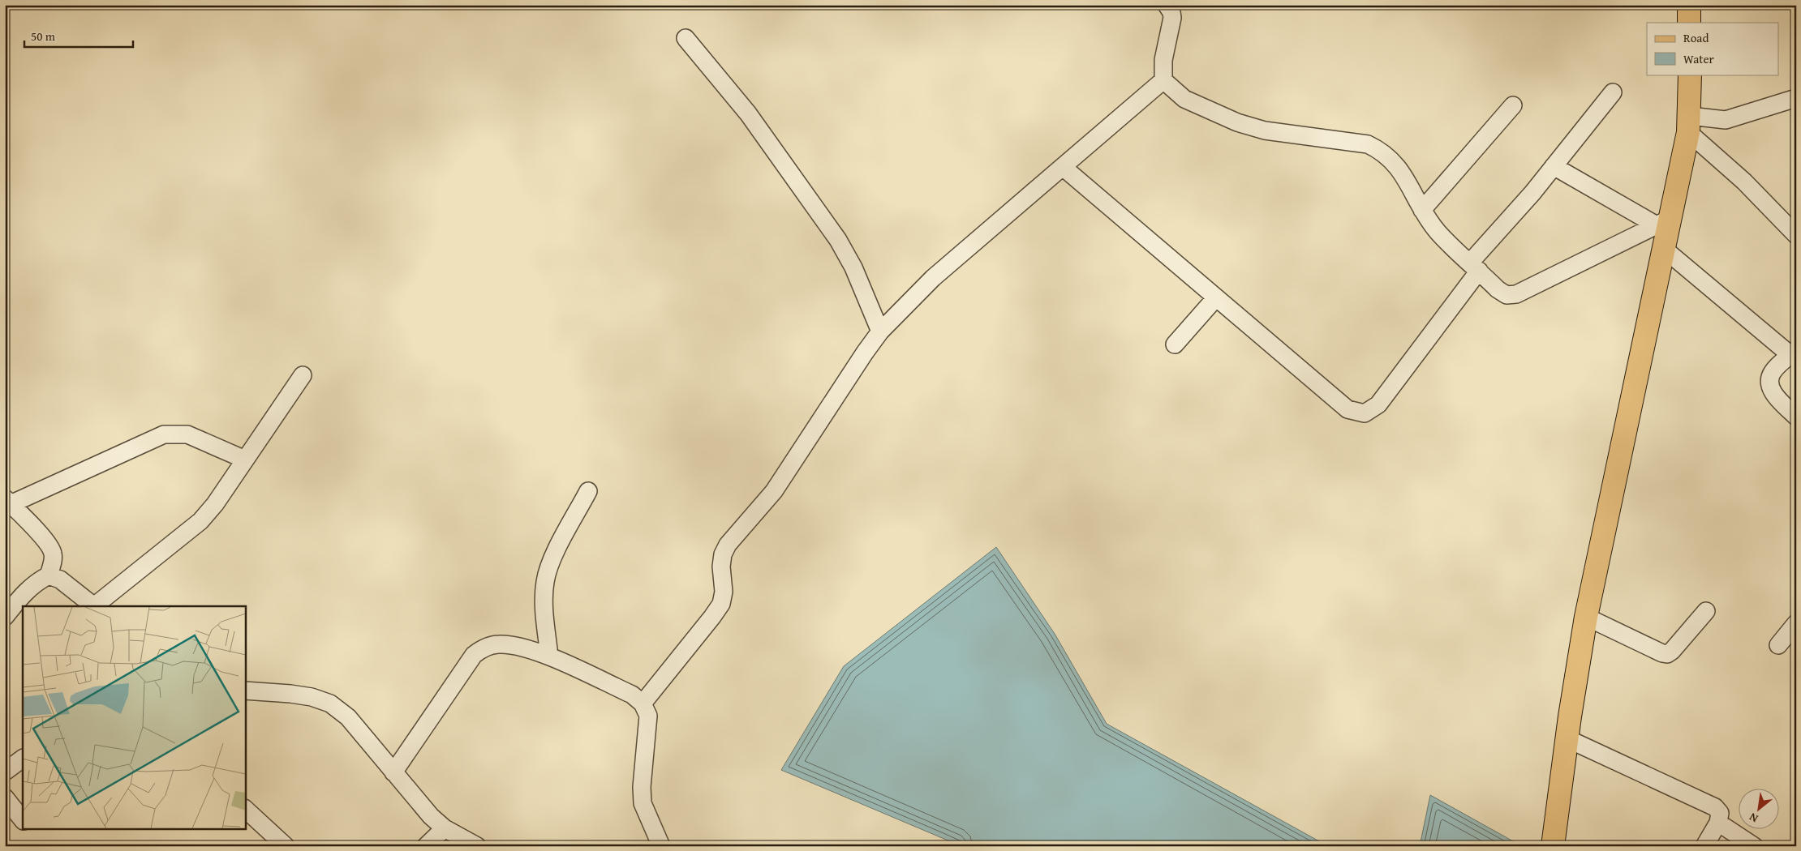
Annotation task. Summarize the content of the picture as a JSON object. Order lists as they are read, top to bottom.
{
  "legend": ["Road", "Water"],
  "scale_bar": "50 m",
  "north": "bottom left"
}
